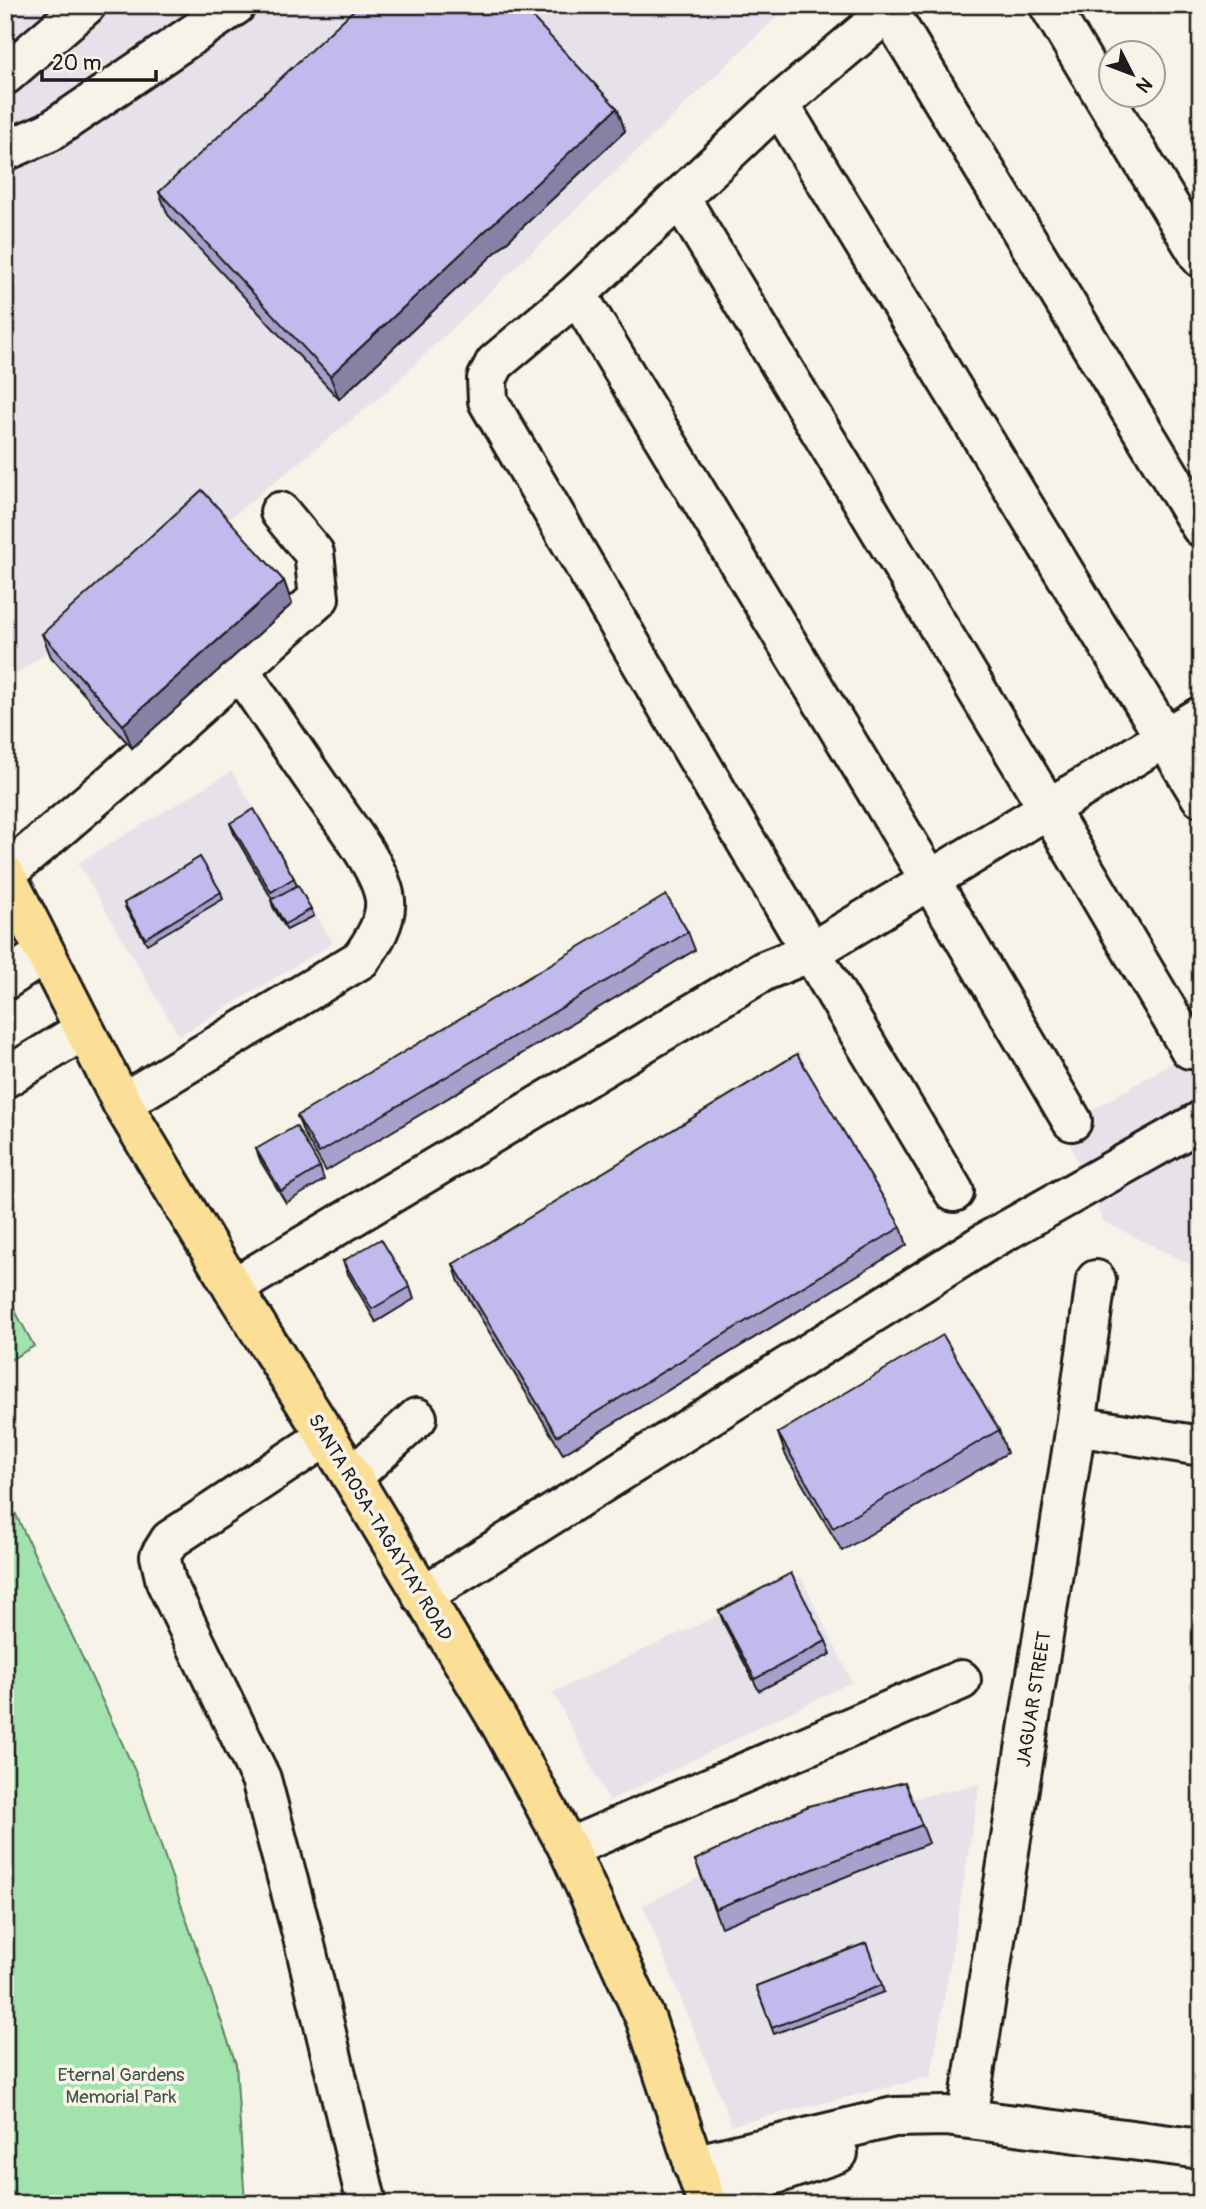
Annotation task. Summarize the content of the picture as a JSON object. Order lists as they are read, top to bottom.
{
  "streets": {
    "main road": ["SANTA ROSA-TAGAYTAY ROAD"],
    "street": ["JAGUAR STREET"]
  },
  "parks": ["Eternal Gardens Memorial Park"],
  "scale_bar": "20 m",
  "north": "bottom right"
}
